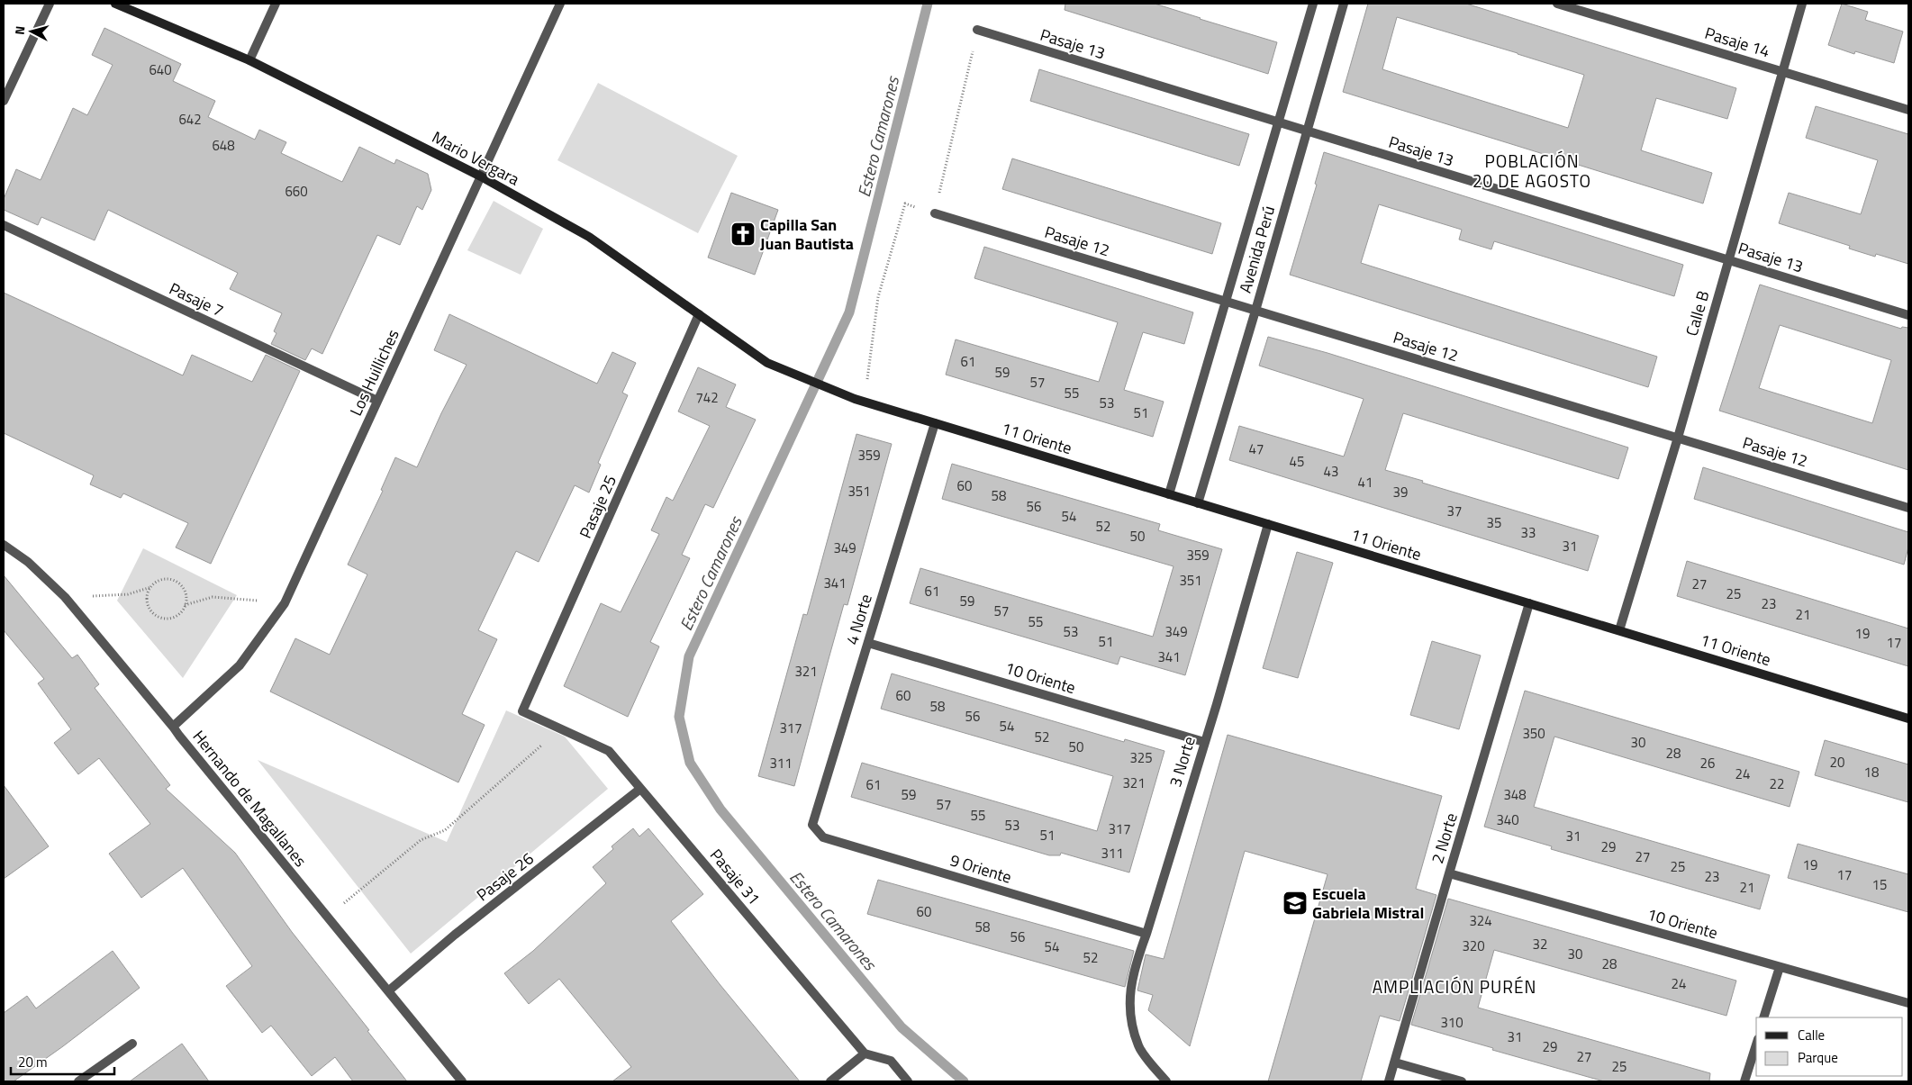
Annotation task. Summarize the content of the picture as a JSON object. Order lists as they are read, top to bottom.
{
  "streets": {
    "street": [
      "Pasaje 14",
      "Pasaje 13",
      "Mario Vergara",
      "Pasaje 12",
      "Avenida Perú",
      "Pasaje 7",
      "Calle B",
      "Los Huilliches",
      "11 Oriente",
      "Pasaje 25",
      "4 Norte",
      "10 Oriente",
      "3 Norte",
      "Hernando de Magallanes",
      "2 Norte",
      "9 Oriente",
      "Pasaje 26",
      "Pasaje 31"
    ]
  },
  "crossings": [
    ["Pasaje 14", "Calle B"],
    ["Pasaje 13", "Avenida Perú"],
    ["Pasaje 13", "Calle B"],
    ["Mario Vergara", "Los Huilliches"],
    ["Mario Vergara", "11 Oriente"],
    ["Mario Vergara", "Pasaje 25"],
    ["Pasaje 12", "Avenida Perú"],
    ["Pasaje 12", "Calle B"],
    ["Avenida Perú", "11 Oriente"],
    ["Pasaje 7", "Los Huilliches"],
    ["Calle B", "11 Oriente"],
    ["Los Huilliches", "Hernando de Magallanes"],
    ["11 Oriente", "4 Norte"],
    ["11 Oriente", "3 Norte"],
    ["11 Oriente", "2 Norte"],
    ["Pasaje 25", "Pasaje 31"],
    ["4 Norte", "10 Oriente"],
    ["4 Norte", "9 Oriente"],
    ["10 Oriente", "3 Norte"],
    ["10 Oriente", "2 Norte"],
    ["3 Norte", "9 Oriente"],
    ["Hernando de Magallanes", "Pasaje 26"],
    ["Pasaje 26", "Pasaje 31"]
  ],
  "districts": ["POBLACIÓN 20 DE AGOSTO", "AMPLIACIÓN PURÉN"],
  "water": ["Estero Camarones"],
  "places": {
    "church": ["Capilla San Juan Bautista"],
    "school or university": ["Escuela Gabriela Mistral"]
  },
  "house_numbers": [
    "640",
    "642",
    "648",
    "660",
    "61",
    "59",
    "57",
    "55",
    "742",
    "53",
    "51",
    "47",
    "359",
    "45",
    "43",
    "41",
    "60",
    "351",
    "39",
    "58",
    "56",
    "37",
    "54",
    "35",
    "52",
    "33",
    "50",
    "31",
    "349",
    "359",
    "351",
    "341",
    "27",
    "61",
    "25",
    "59",
    "23",
    "57",
    "21",
    "55",
    "53",
    "349",
    "19",
    "51",
    "17",
    "341",
    "321",
    "60",
    "58",
    "56",
    "54",
    "317",
    "350",
    "52",
    "30",
    "50",
    "28",
    "325",
    "20",
    "311",
    "26",
    "18",
    "24",
    "321",
    "22",
    "61",
    "59",
    "348",
    "57",
    "55",
    "340",
    "53",
    "317",
    "51",
    "31",
    "29",
    "311",
    "27",
    "19",
    "25",
    "17",
    "23",
    "15",
    "21",
    "60",
    "324",
    "58",
    "56",
    "32",
    "320",
    "54",
    "30",
    "52",
    "28",
    "24",
    "310",
    "31",
    "29",
    "27",
    "25"
  ],
  "legend": ["Calle", "Parque"],
  "scale_bar": "20 m",
  "north": "left"
}
